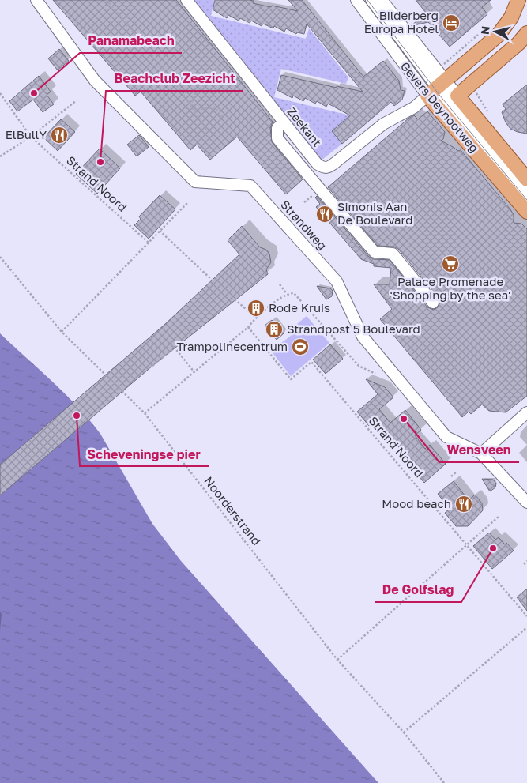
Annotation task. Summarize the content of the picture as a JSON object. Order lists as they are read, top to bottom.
{
  "streets": {
    "main road": ["Gevers Deynootweg"],
    "street": ["Zeekant", "Strandweg"],
    "path": ["Strand Noord", "Noorderstrand"]
  },
  "crossings": [
    ["Gevers Deynootweg", "Zeekant"]
  ],
  "places": {
    "hotel": ["Bilderberg Europa Hotel"],
    "other": [
      "Panamabeach",
      "Beachclub Zeezicht",
      "Scheveningse pier",
      "Wensveen",
      "De Golfslag"
    ],
    "restaurant": ["ElBullY", "Simonis Aan De Boulevard", "Mood beach"],
    "supermarket": ["Palace Promenade 'Shopping by the sea'"],
    "building": ["Rode Kruis", "Strandpost 5 Boulevard"],
    "sports": ["Trampolinecentrum"]
  },
  "north": "left"
}
